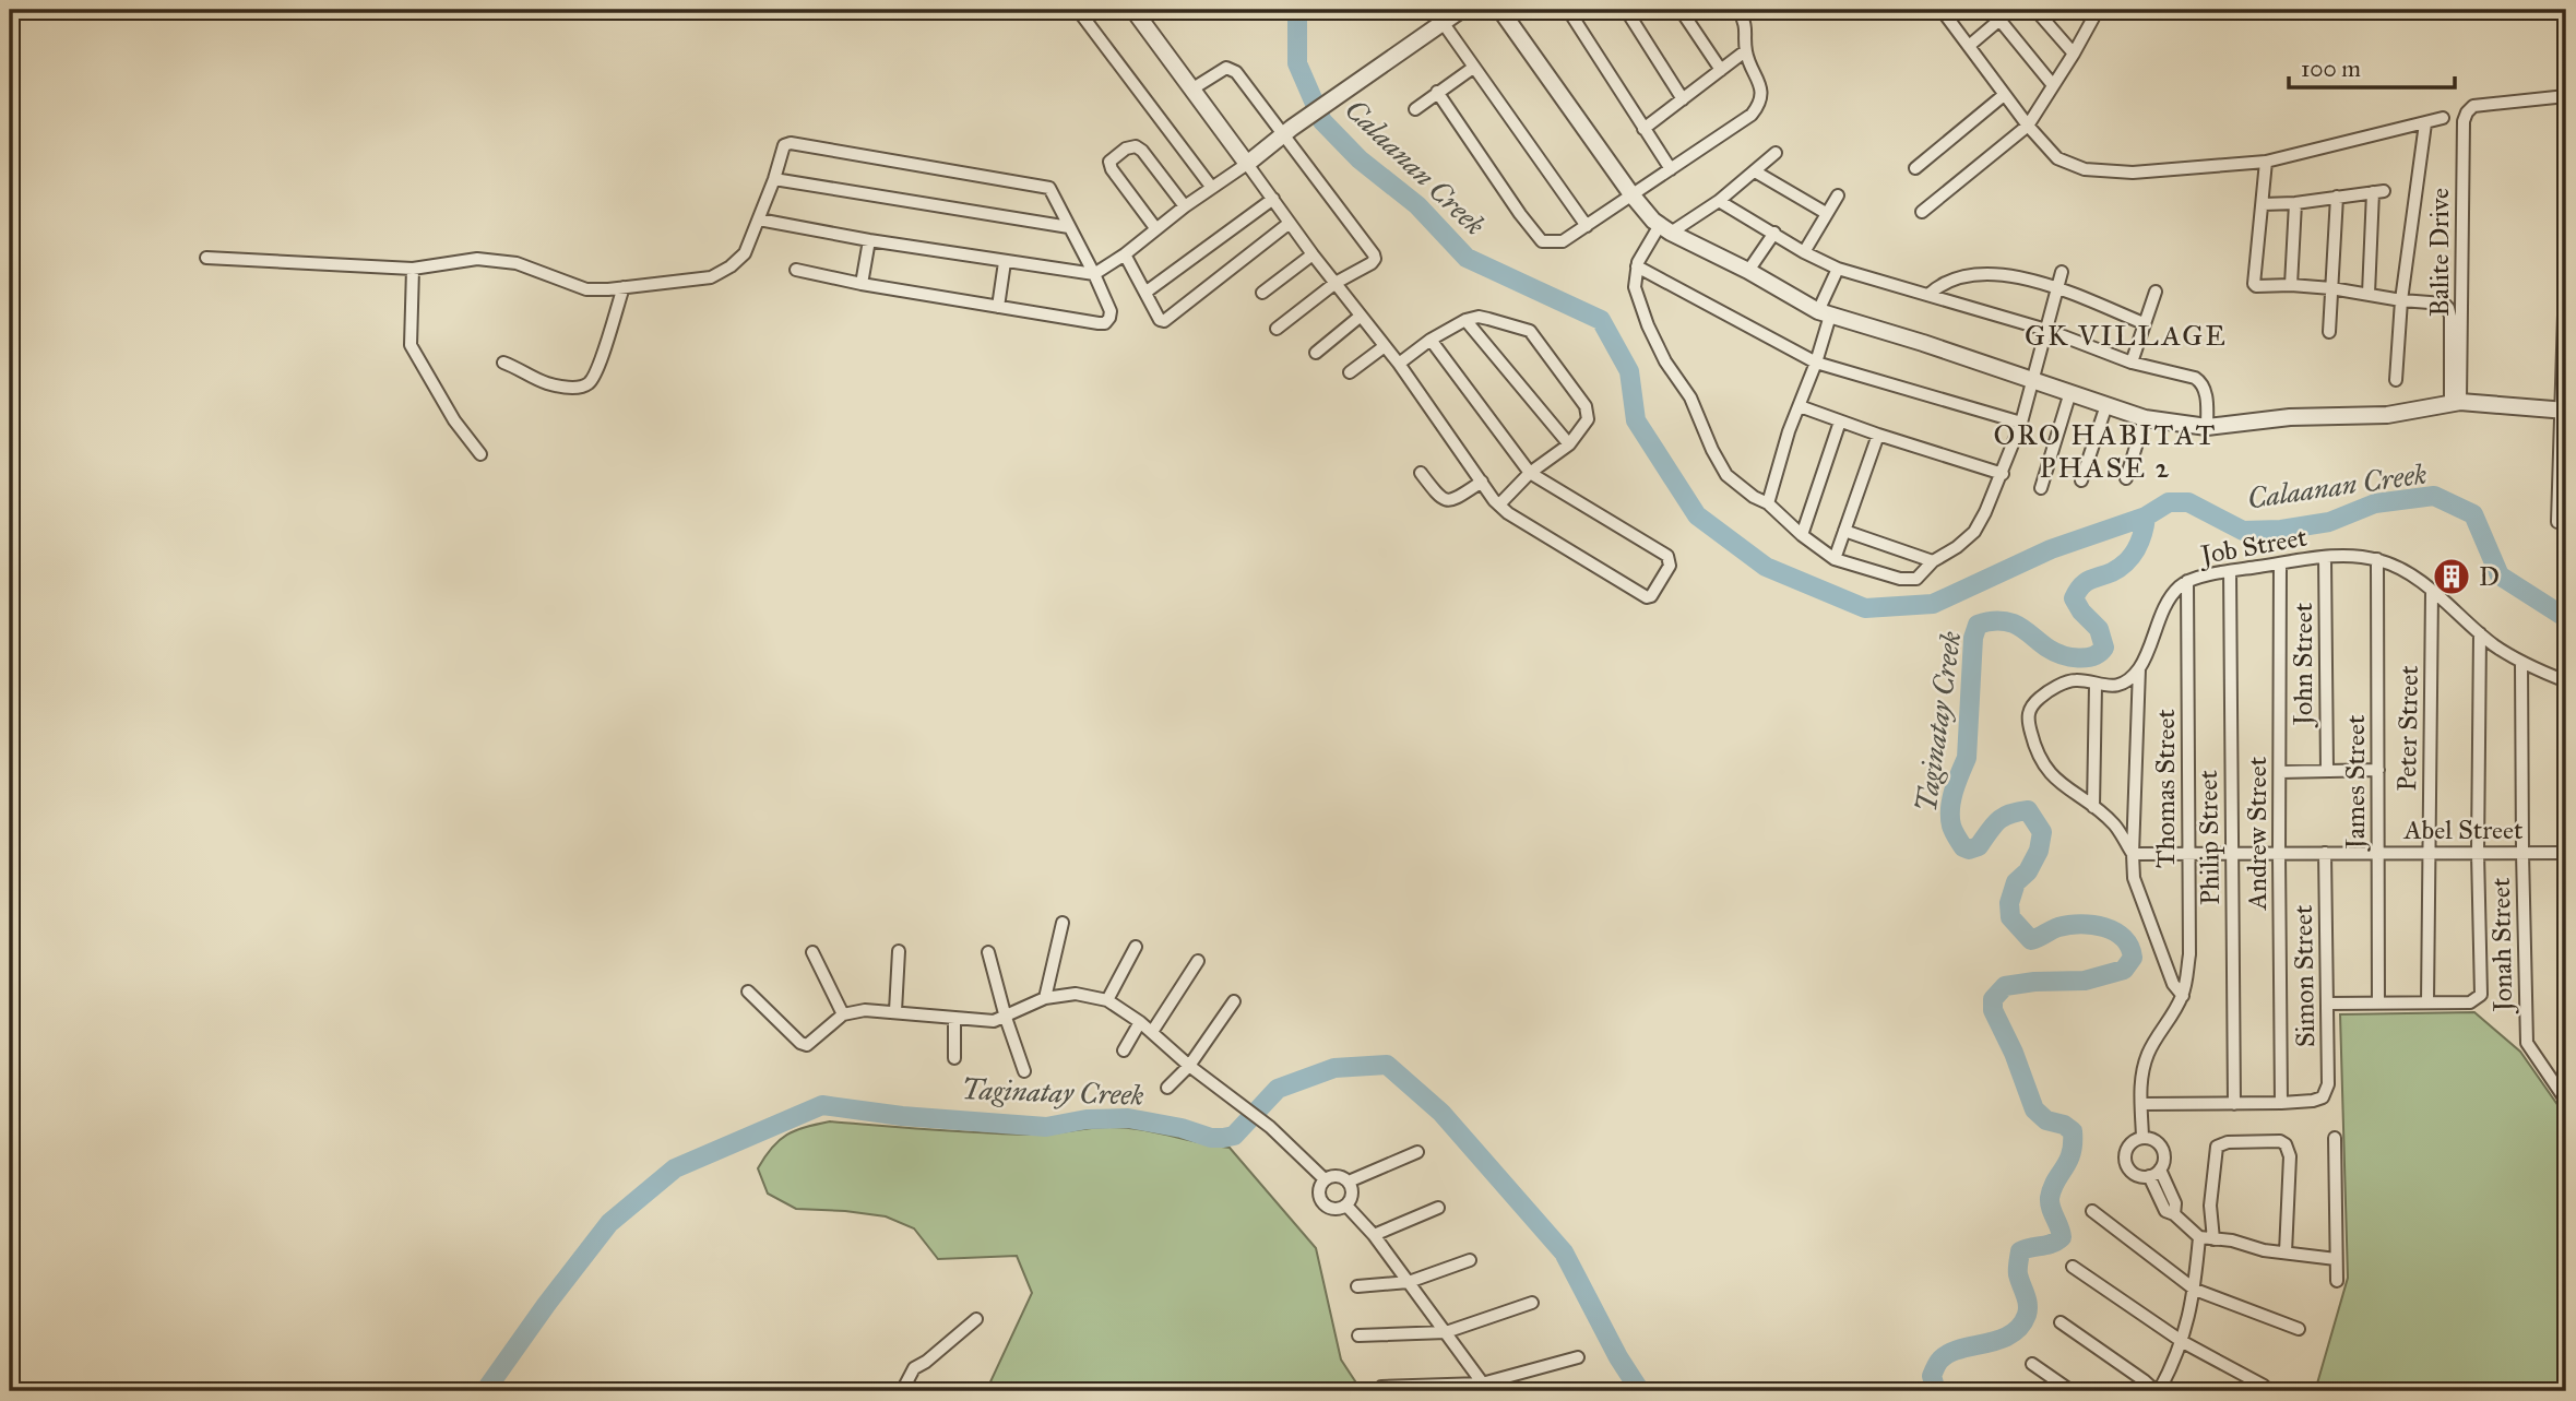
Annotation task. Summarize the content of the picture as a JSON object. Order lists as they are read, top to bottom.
{
  "streets": {
    "street": [
      "Balite Drive",
      "Job Street",
      "John Street",
      "Peter Street",
      "James Street",
      "Thomas Street",
      "Abel Street",
      "Andrew Street",
      "Philip Street",
      "Jonah Street",
      "Simon Street"
    ]
  },
  "crossings": [
    ["Job Street", "John Street"],
    ["Job Street", "Peter Street"],
    ["Job Street", "James Street"],
    ["Job Street", "Thomas Street"],
    ["Job Street", "Andrew Street"],
    ["Job Street", "Philip Street"],
    ["Job Street", "Jonah Street"],
    ["Peter Street", "Abel Street"],
    ["James Street", "Abel Street"],
    ["Thomas Street", "Abel Street"],
    ["Abel Street", "Andrew Street"],
    ["Abel Street", "Philip Street"],
    ["Abel Street", "Jonah Street"],
    ["Abel Street", "Simon Street"],
    ["Andrew Street", "Simon Street"]
  ],
  "districts": ["GK VILLAGE", "ORO HABITAT PHASE 2"],
  "water": ["Calaanan Creek", "Taginatay Creek"],
  "places": {
    "building": ["D"]
  },
  "scale_bar": "100 m"
}
